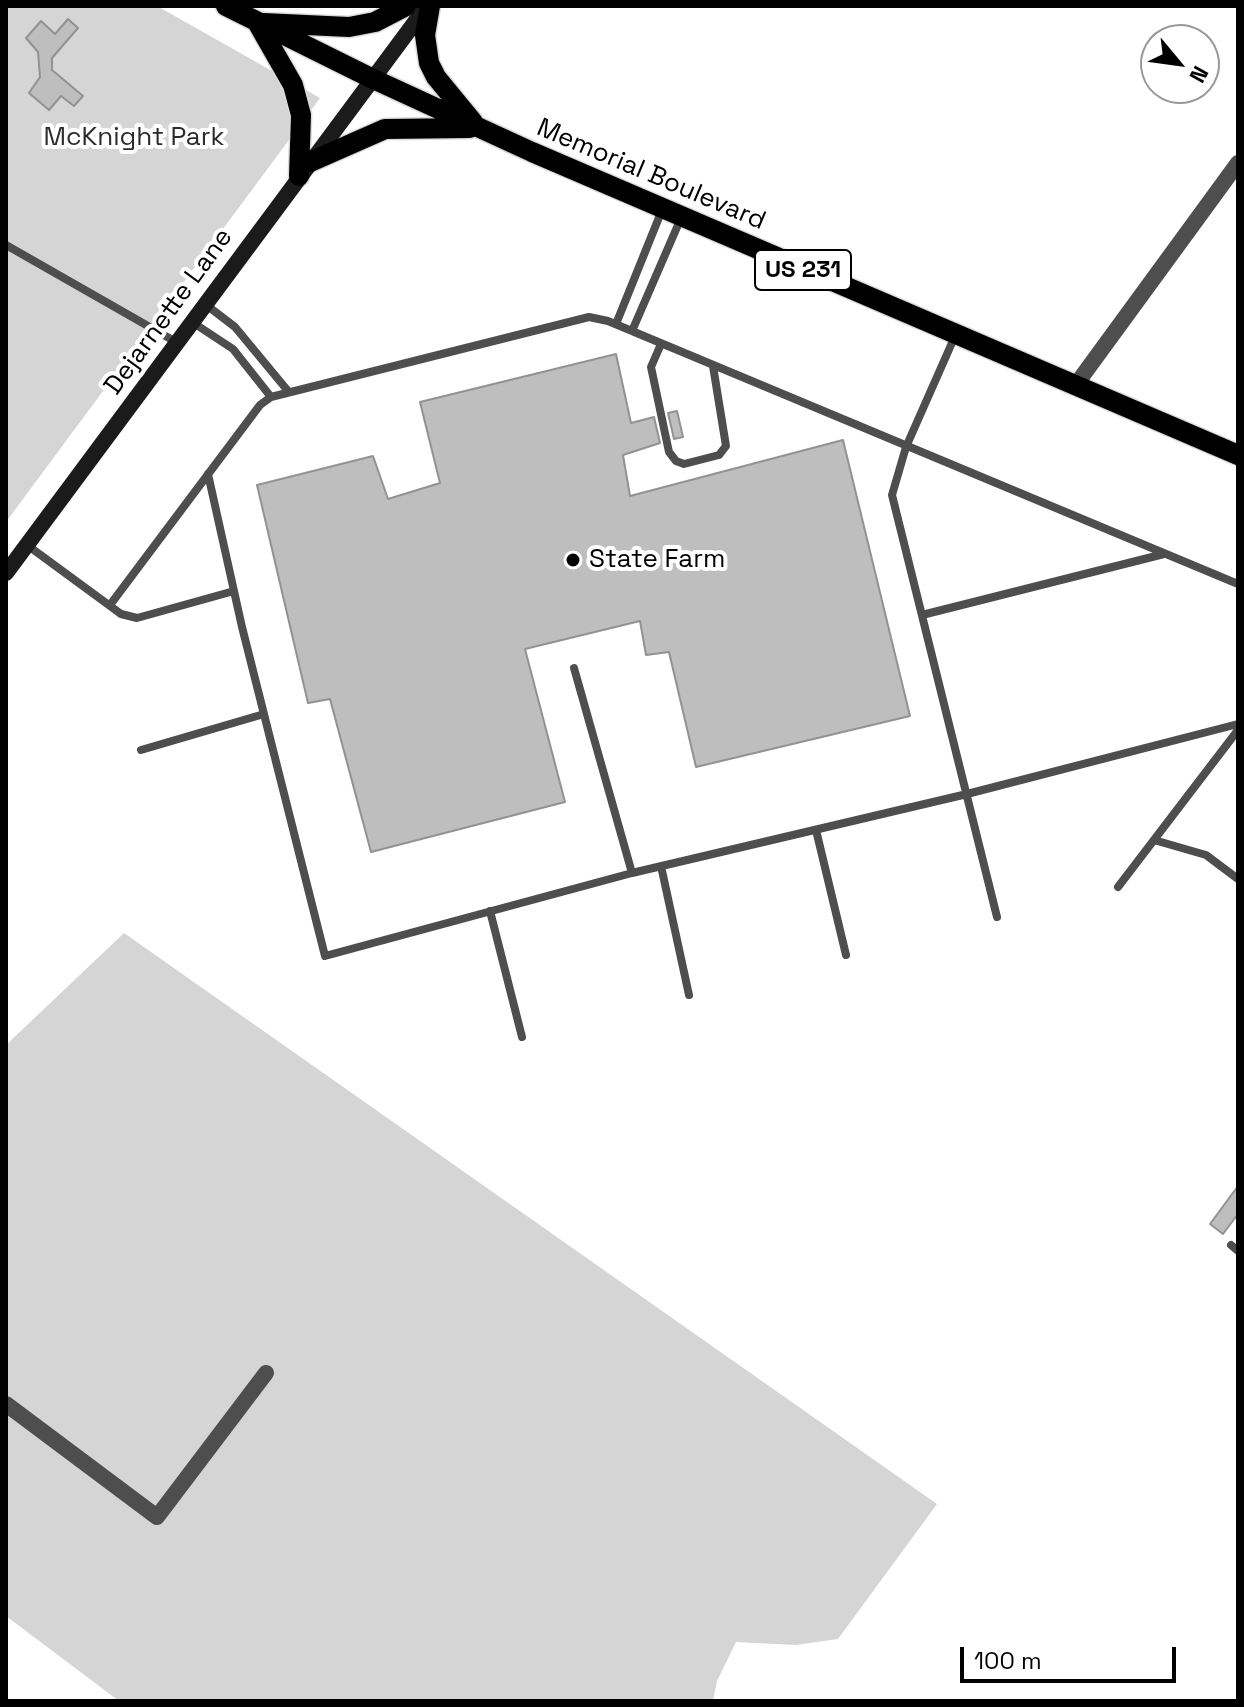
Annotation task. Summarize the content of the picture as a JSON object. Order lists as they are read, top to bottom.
{
  "streets": {
    "main road": ["Memorial Boulevard", "US 231", "Dejarnette Lane"]
  },
  "crossings": [
    ["Memorial Boulevard", "Dejarnette Lane"]
  ],
  "parks": ["McKnight Park"],
  "places": ["State Farm"],
  "scale_bar": "100 m",
  "north": "bottom right"
}
